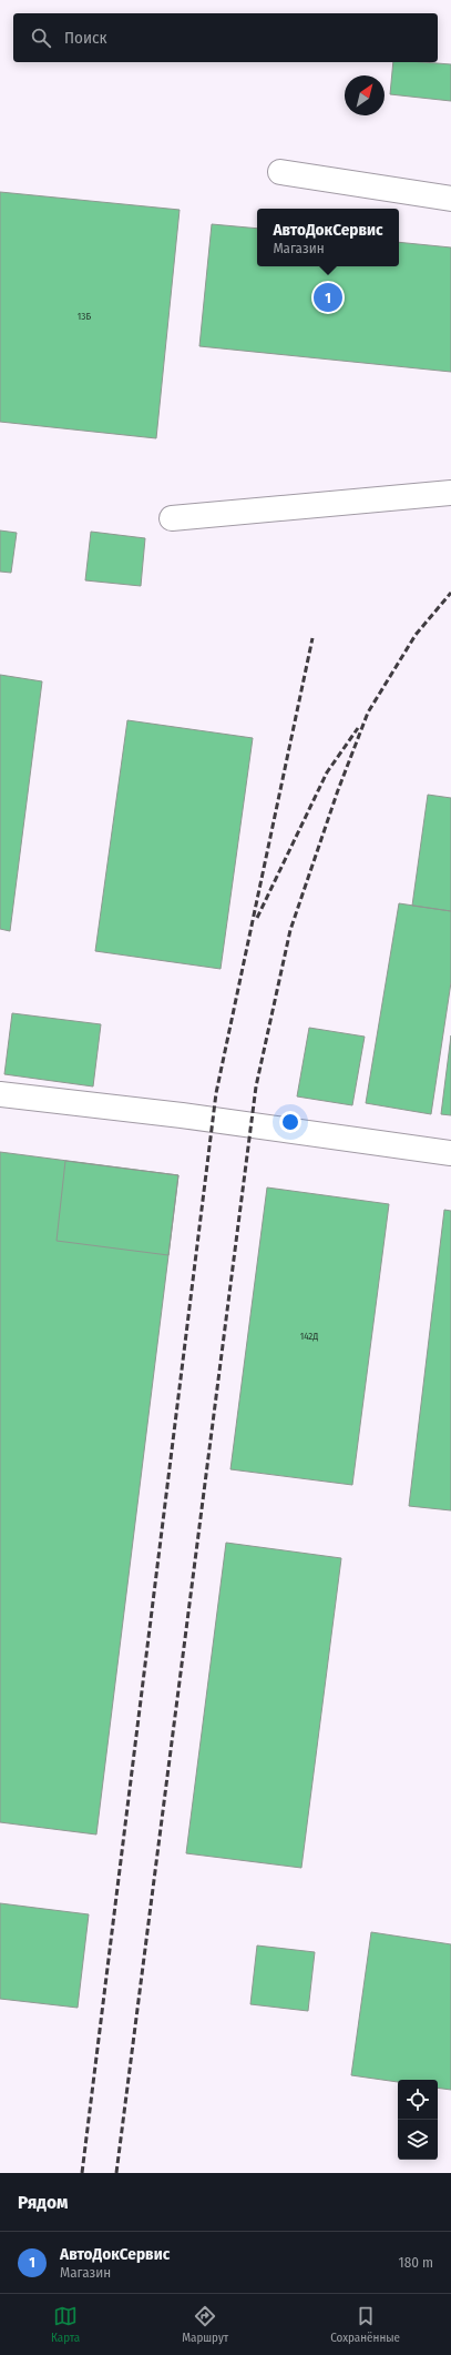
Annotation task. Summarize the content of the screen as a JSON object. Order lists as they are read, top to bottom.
{
  "house_numbers": ["13Б", "142Д"],
  "north": "top right",
  "page": {
    "search": "Поиск",
    "popup": ["АвтоДокСервис", "Магазин"],
    "pins": "1",
    "heading": "Рядом",
    "list": [
      {
        "mark": "1",
        "name": "АвтоДокСервис",
        "note": "Магазин",
        "value": "180 m"
      }
    ],
    "nav": ["Карта", "Маршрут", "Сохранённые"]
  }
}
